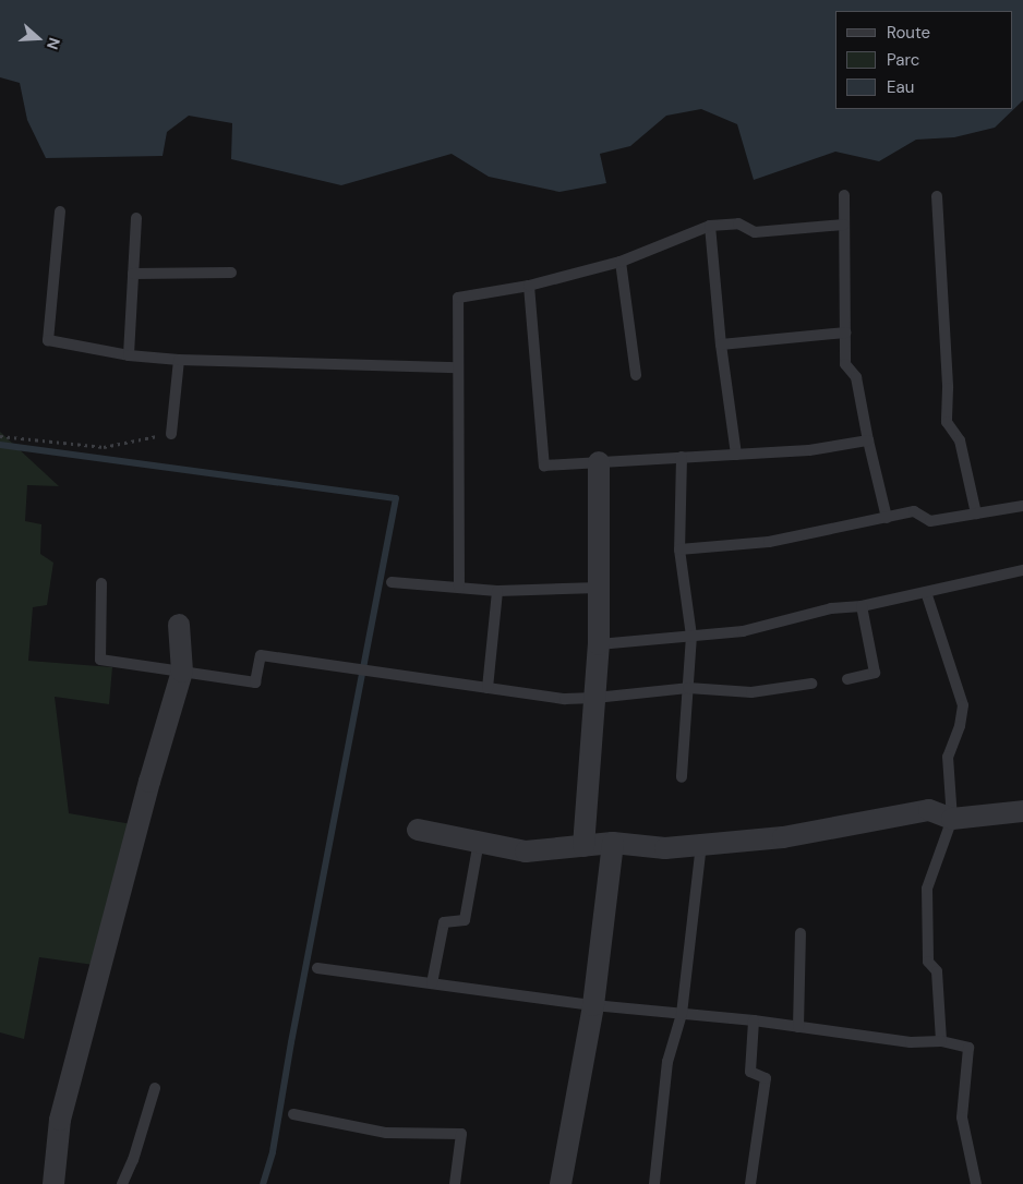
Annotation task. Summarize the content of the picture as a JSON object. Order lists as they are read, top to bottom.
{
  "legend": ["Route", "Parc", "Eau"],
  "north": "right"
}
